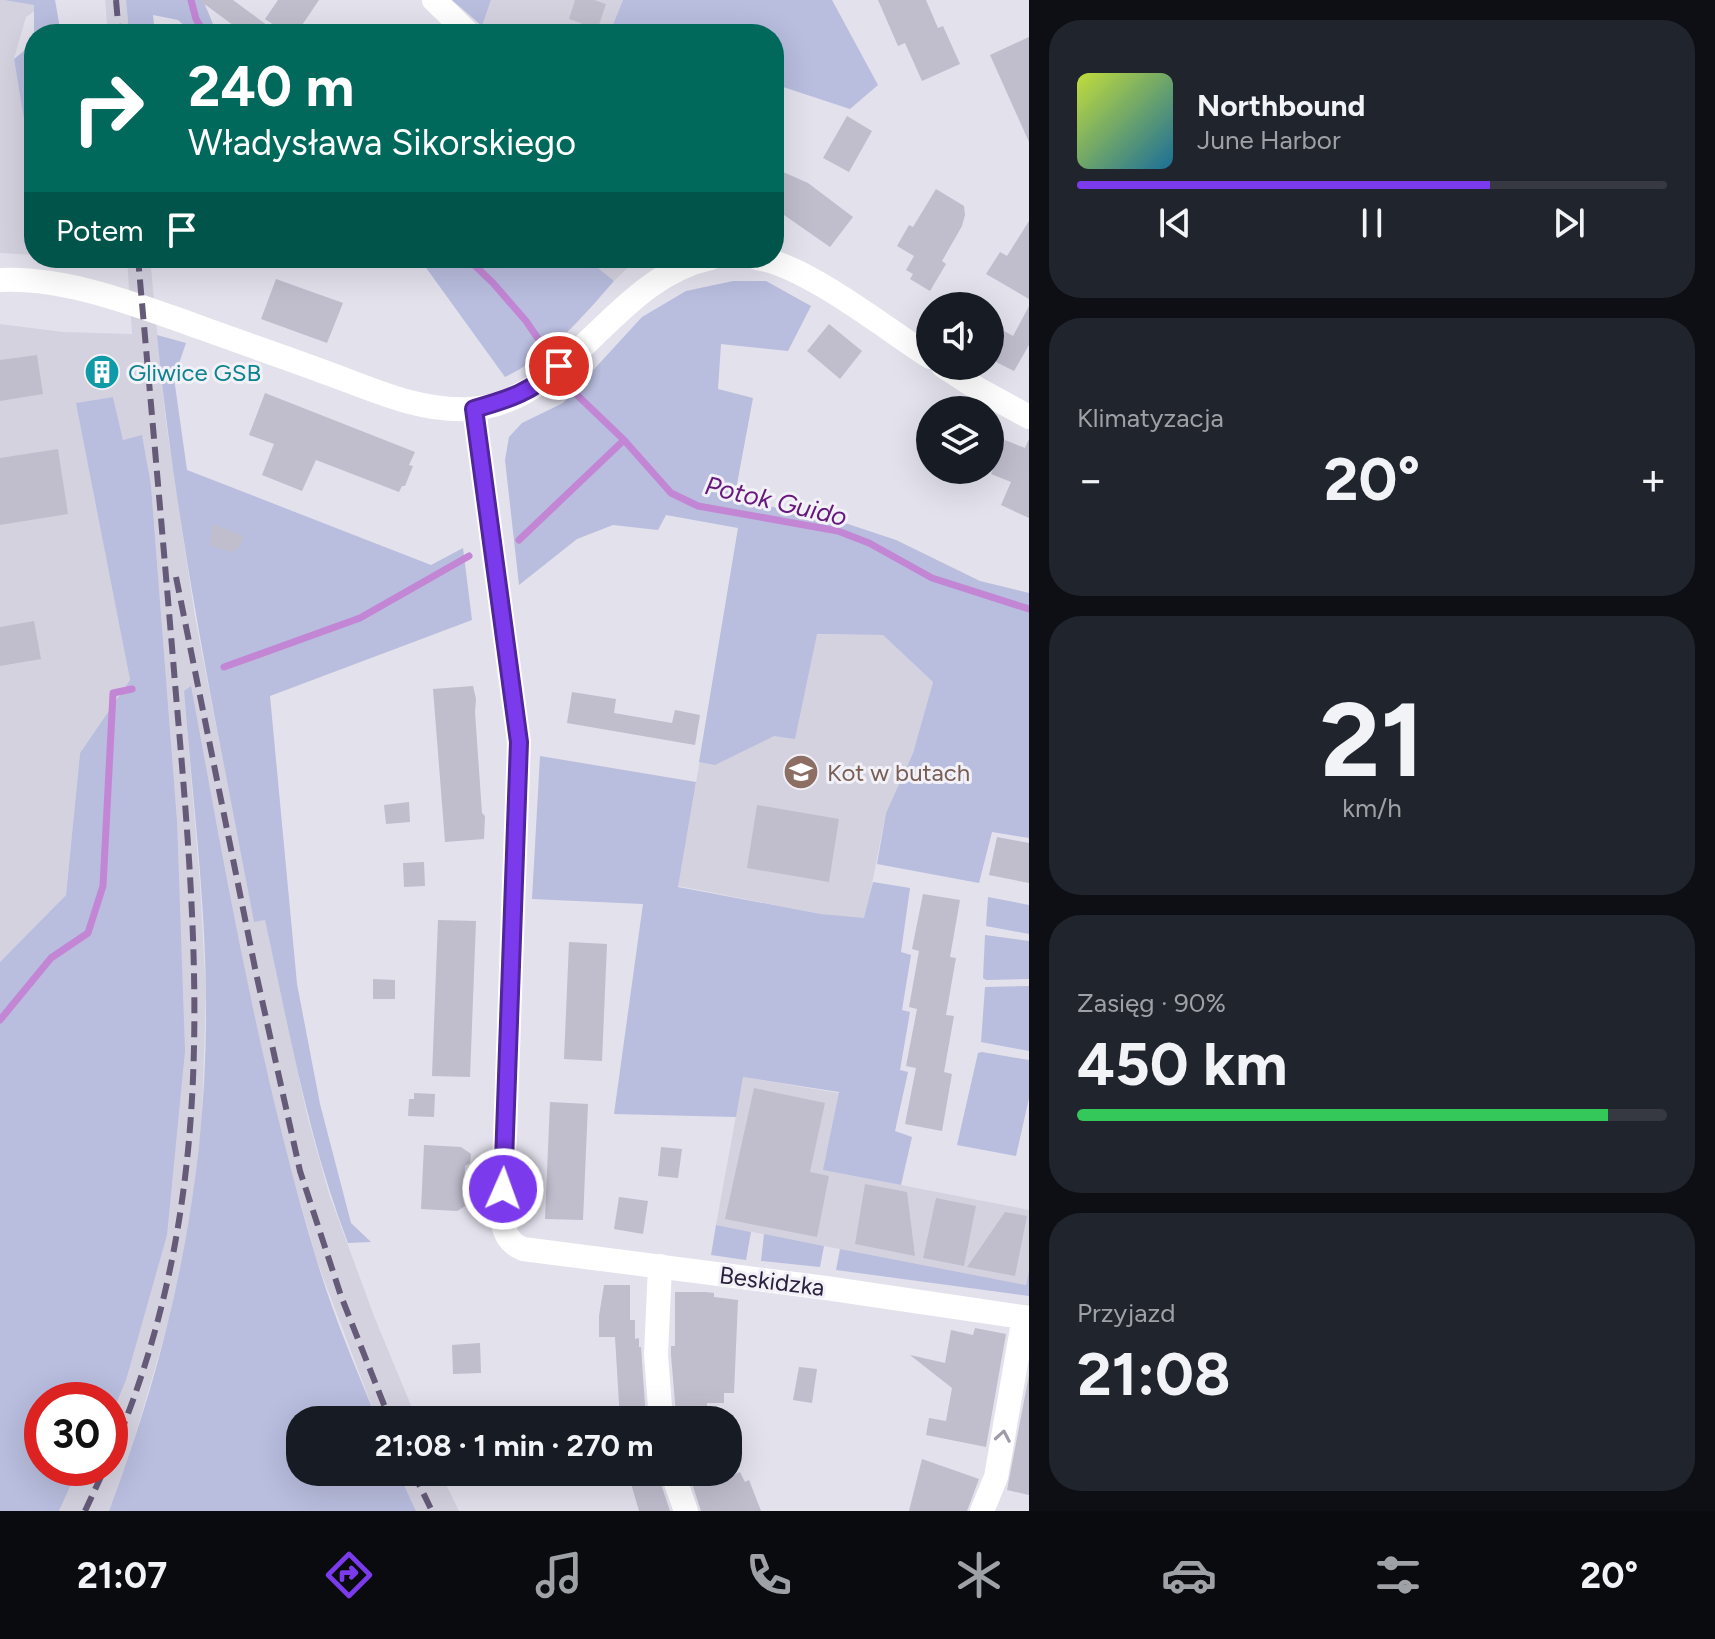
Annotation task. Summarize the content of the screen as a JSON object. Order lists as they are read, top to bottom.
{
  "streets": {
    "street": ["Beskidzka"]
  },
  "water": ["Potok Guido"],
  "places": {
    "building": ["Gliwice GSB"],
    "school or university": ["Kot w butach"]
  },
  "page": {
    "turn": ["240 m", "Władysława Sikorskiego"],
    "song": ["Northbound", "June Harbor"],
    "then": "Potem",
    "tile": [
      "Klimatyzacja",
      ["21", "km/h"],
      ["Zasięg · 90%", "450 km"],
      ["Przyjazd", "21:08"]
    ],
    "heat": ["−", "20°", "+"],
    "limit": "30",
    "trip": "21:08 · 1 min · 270 m",
    "tabs": ["21:07", "20°"]
  }
}
